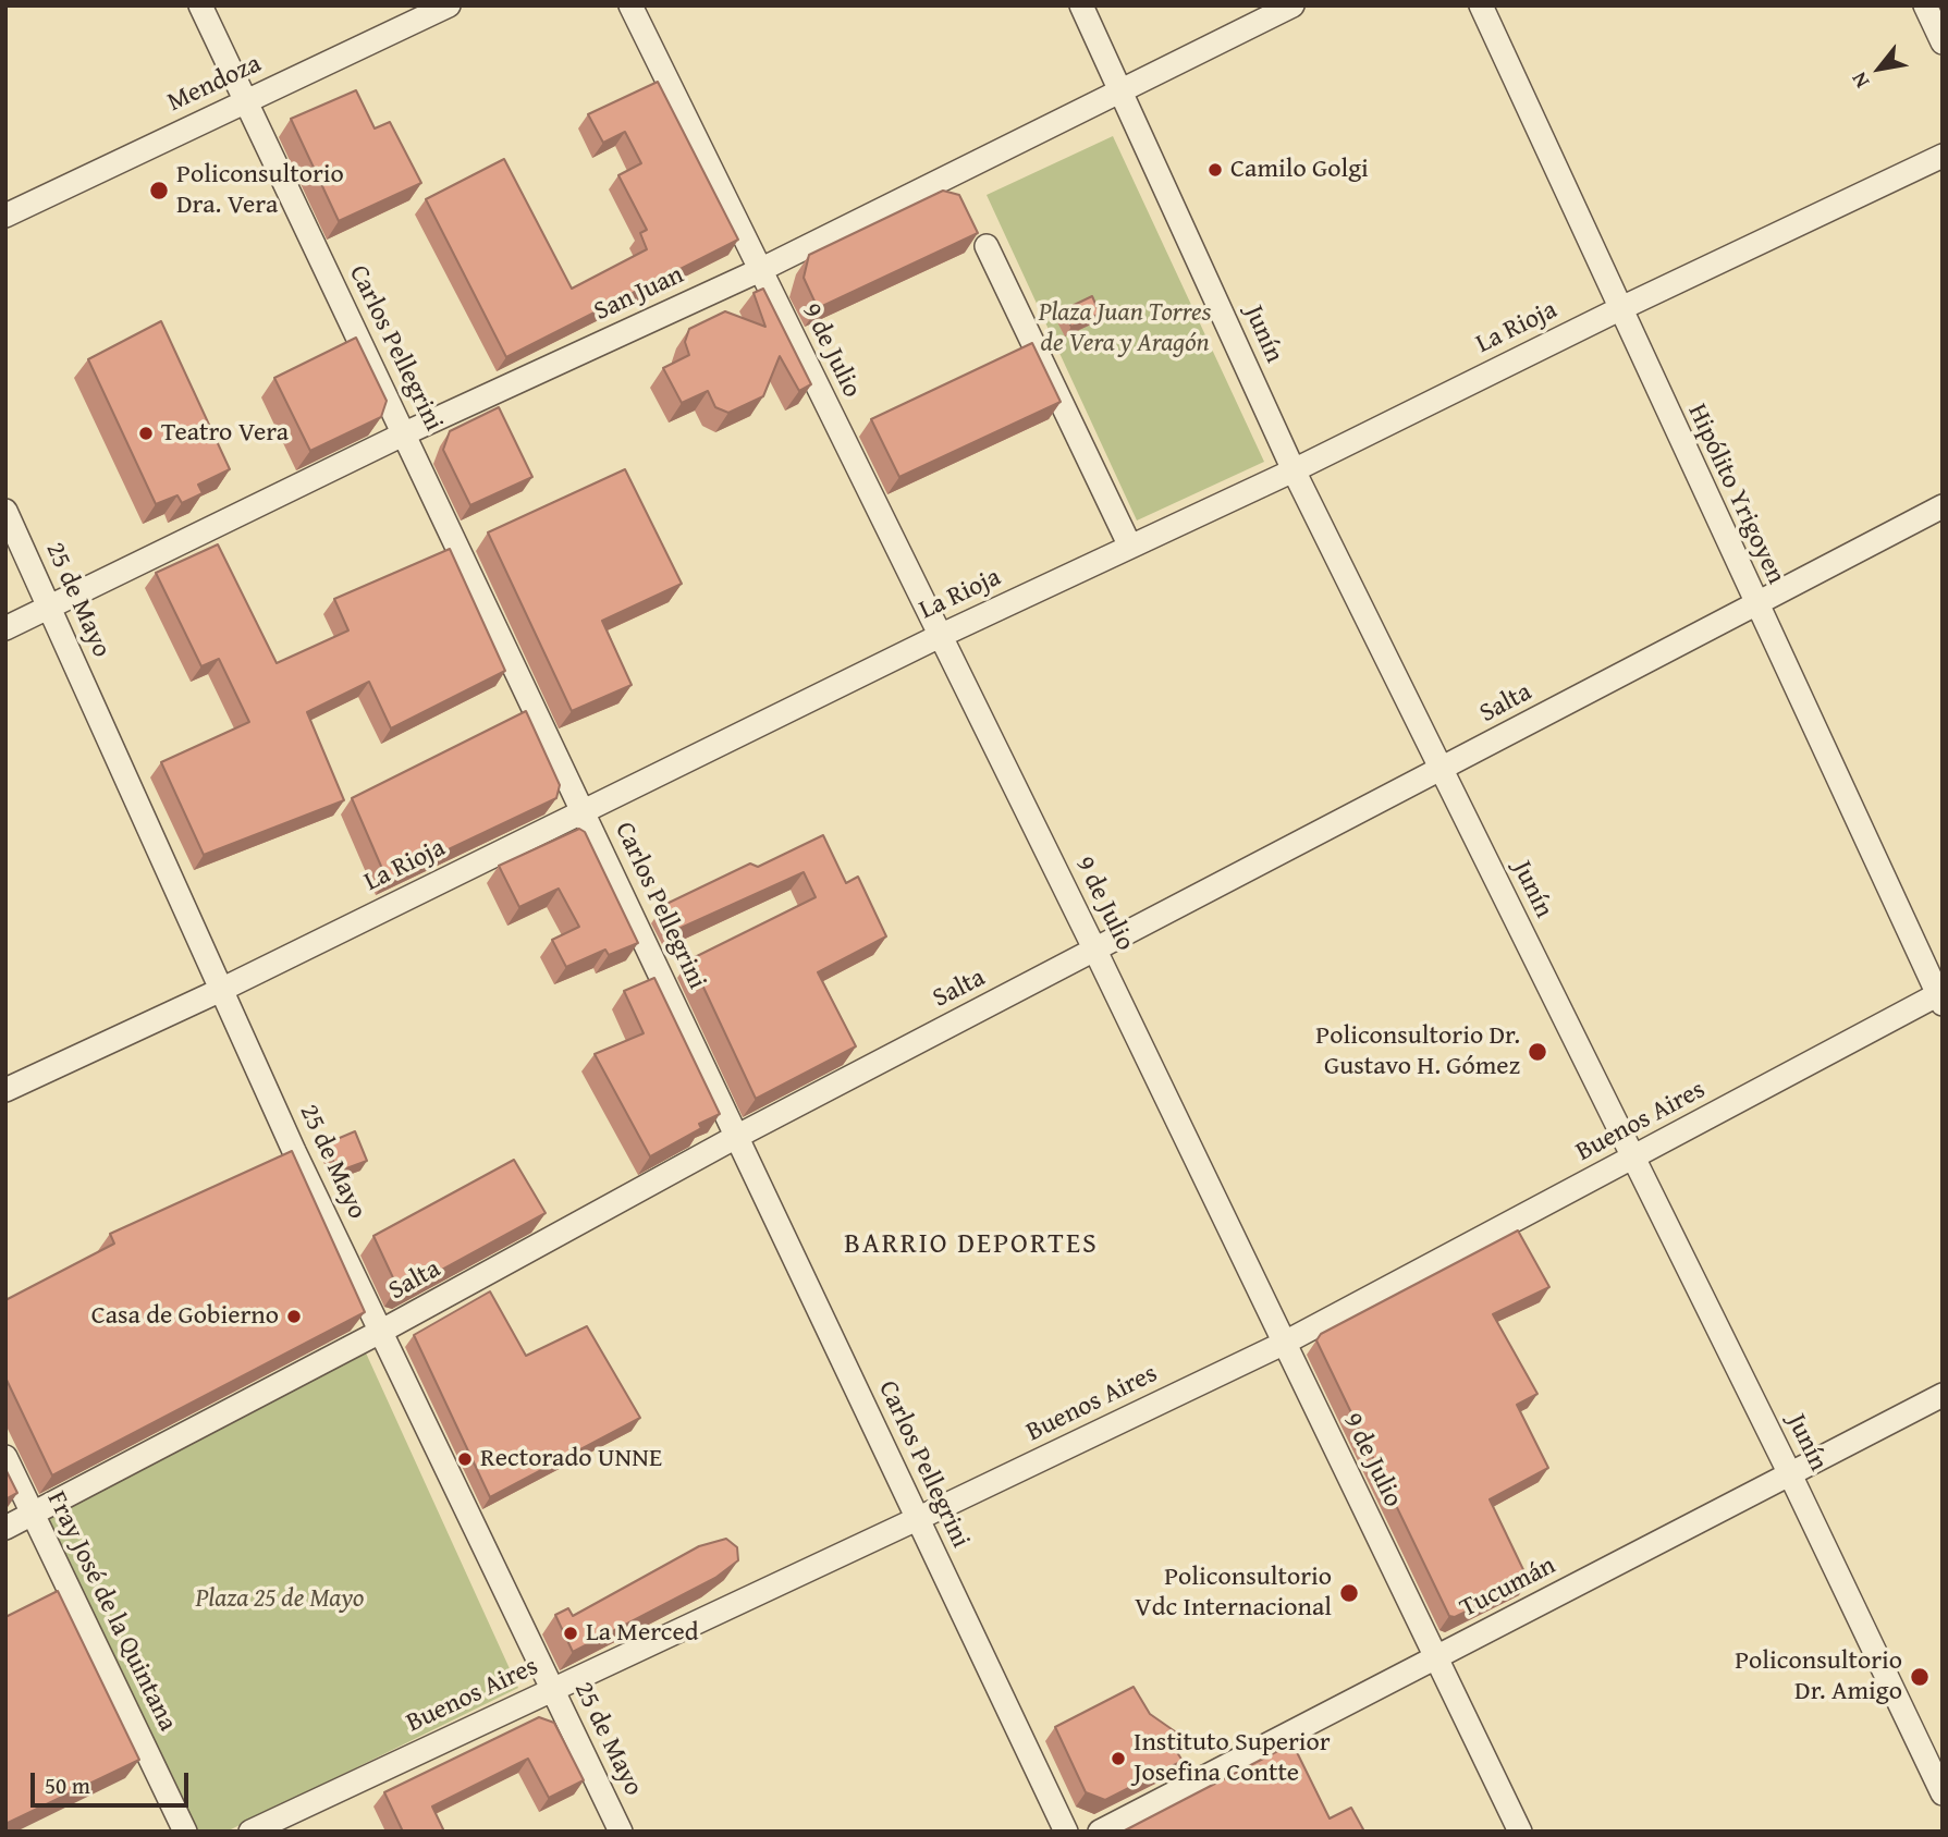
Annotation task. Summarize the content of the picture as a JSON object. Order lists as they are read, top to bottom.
{
  "streets": {
    "street": [
      "Mendoza",
      "San Juan",
      "La Rioja",
      "Junín",
      "Carlos Pellegrini",
      "9 de Julio",
      "Hipólito Yrigoyen",
      "25 de Mayo",
      "Salta",
      "Buenos Aires",
      "Tucumán",
      "Fray José de la Quintana"
    ]
  },
  "crossings": [
    ["Mendoza", "Carlos Pellegrini"],
    ["San Juan", "Junín"],
    ["San Juan", "Carlos Pellegrini"],
    ["San Juan", "9 de Julio"],
    ["San Juan", "25 de Mayo"],
    ["La Rioja", "Junín"],
    ["La Rioja", "Carlos Pellegrini"],
    ["La Rioja", "9 de Julio"],
    ["La Rioja", "Hipólito Yrigoyen"],
    ["La Rioja", "25 de Mayo"],
    ["Junín", "Salta"],
    ["Junín", "Buenos Aires"],
    ["Junín", "Tucumán"],
    ["Carlos Pellegrini", "Salta"],
    ["Carlos Pellegrini", "Buenos Aires"],
    ["9 de Julio", "Salta"],
    ["9 de Julio", "Buenos Aires"],
    ["9 de Julio", "Tucumán"],
    ["Hipólito Yrigoyen", "Salta"],
    ["Hipólito Yrigoyen", "Buenos Aires"],
    ["25 de Mayo", "Salta"],
    ["25 de Mayo", "Buenos Aires"],
    ["Salta", "Fray José de la Quintana"]
  ],
  "districts": ["BARRIO DEPORTES"],
  "parks": ["Plaza Juan Torres de Vera y Aragón", "Plaza 25 de Mayo"],
  "places": [
    "Camilo Golgi",
    "Policonsultorio Dra. Vera",
    "Teatro Vera",
    "Policonsultorio Dr. Gustavo H. Gómez",
    "Casa de Gobierno",
    "Rectorado UNNE",
    "Policonsultorio Vdc Internacional",
    "La Merced",
    "Policonsultorio Dr. Amigo",
    "Instituto Superior Josefina Contte"
  ],
  "scale_bar": "50 m",
  "north": "bottom left"
}
